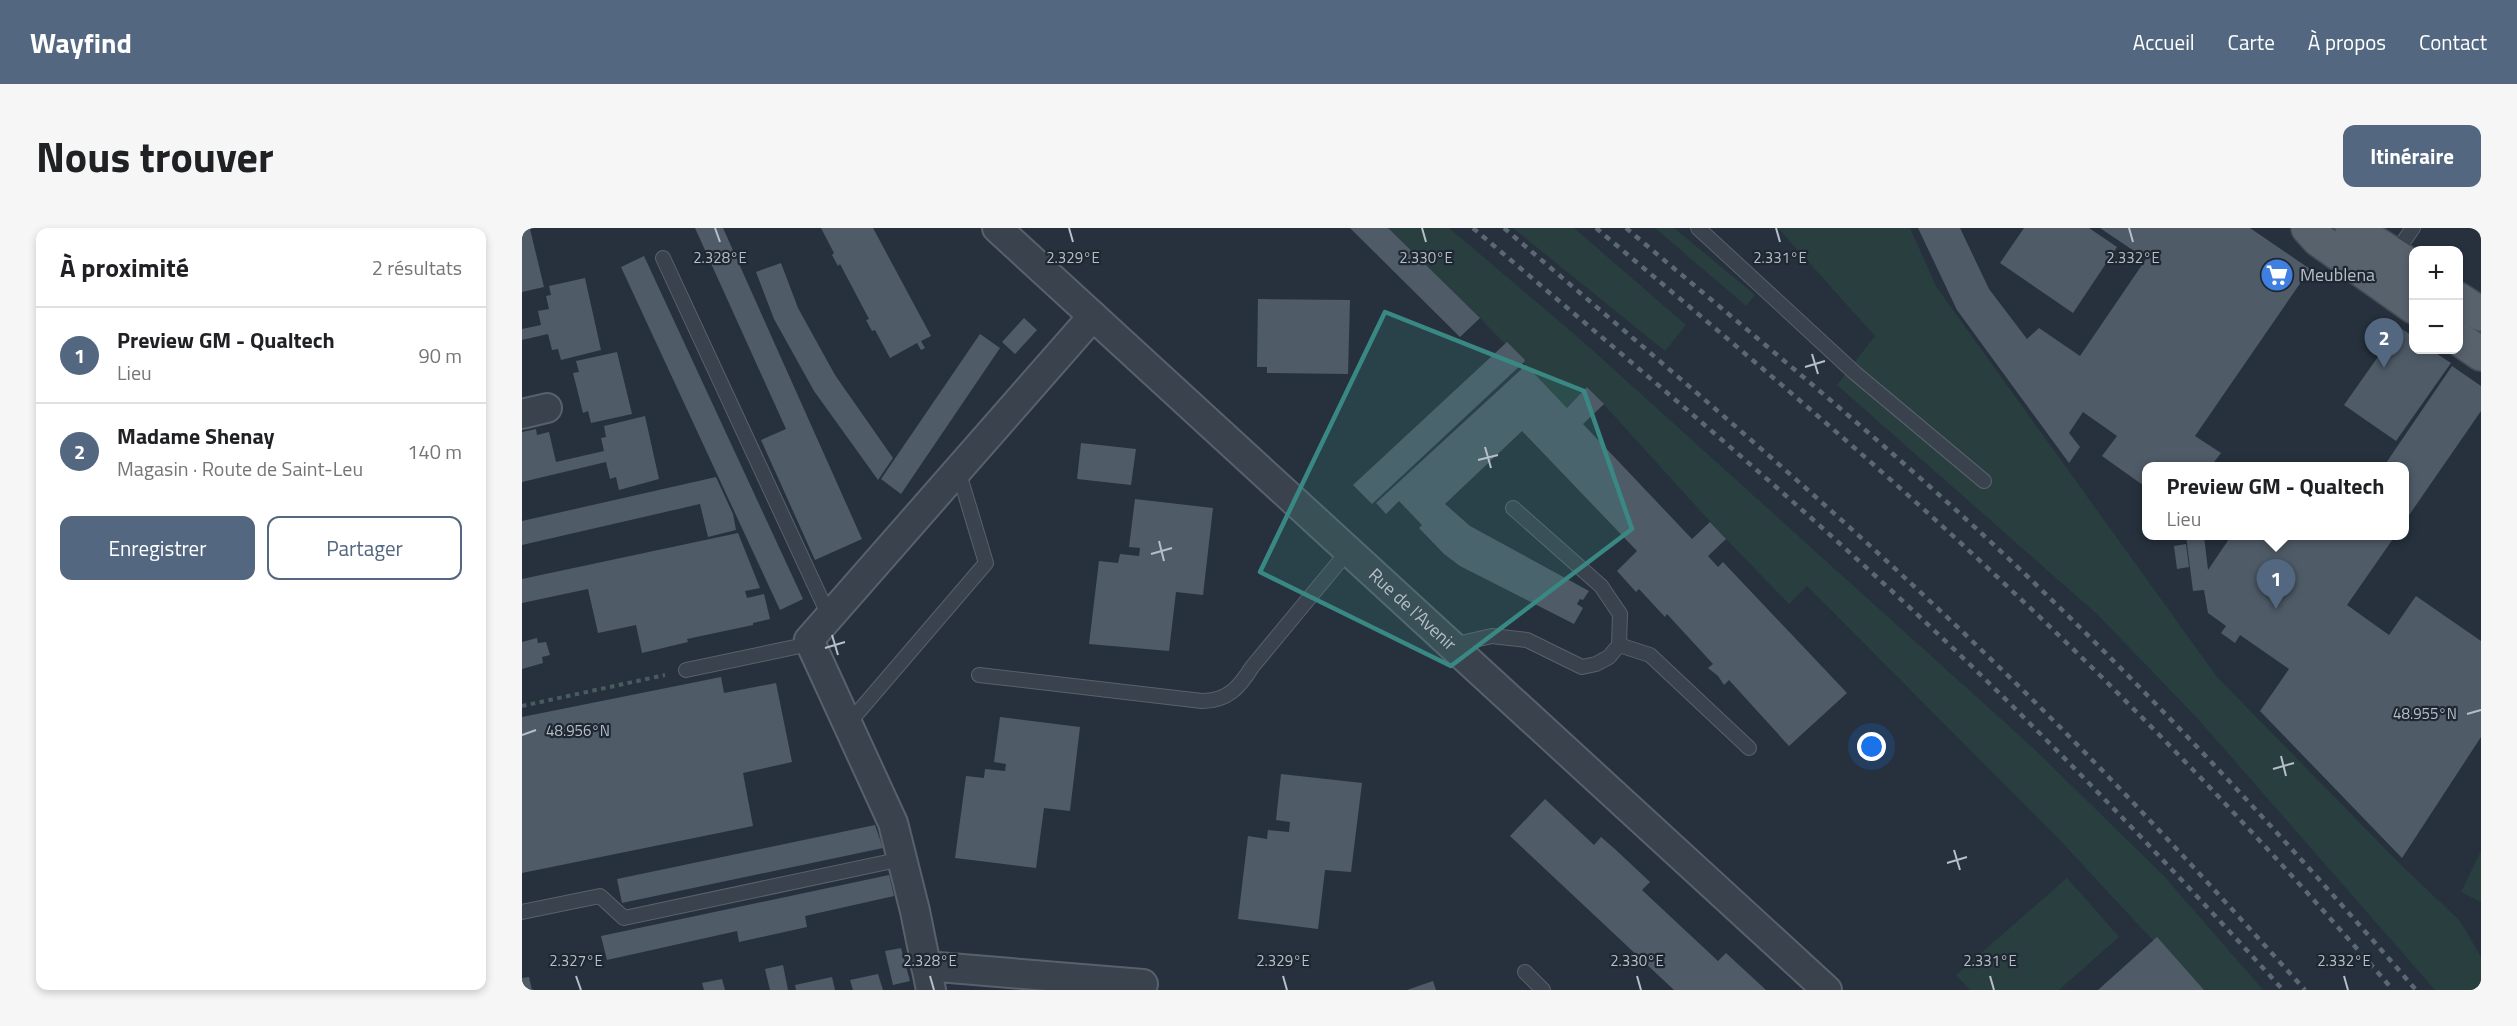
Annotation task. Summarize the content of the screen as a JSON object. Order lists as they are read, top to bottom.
{
  "streets": {
    "street": ["Rue de l'Avenir"]
  },
  "places": {
    "supermarket": ["Meublena"]
  },
  "page": {
    "header": "Wayfind",
    "nav": [
      "Accueil",
      "Carte",
      "À propos",
      "Contact"
    ],
    "title": "Nous trouver",
    "buttons": [
      "Itinéraire",
      ["Enregistrer", "Partager"]
    ],
    "heading": ["À proximité", "2 résultats"],
    "map_buttons": ["+", "−"],
    "list": [
      {
        "mark": "1",
        "name": "Preview GM - Qualtech",
        "note": "Lieu",
        "value": "90 m"
      },
      {
        "mark": "2",
        "name": "Madame Shenay",
        "note": "Magasin · Route de Saint-Leu",
        "value": "140 m"
      }
    ],
    "pins": ["2", "1"],
    "popup": ["Preview GM - Qualtech", "Lieu"]
  },
  "coordinates": [
    "2.328°E",
    "2.329°E",
    "2.330°E",
    "2.331°E",
    "2.332°E",
    "48.955°N",
    "48.956°N",
    "2.327°E"
  ]
}
